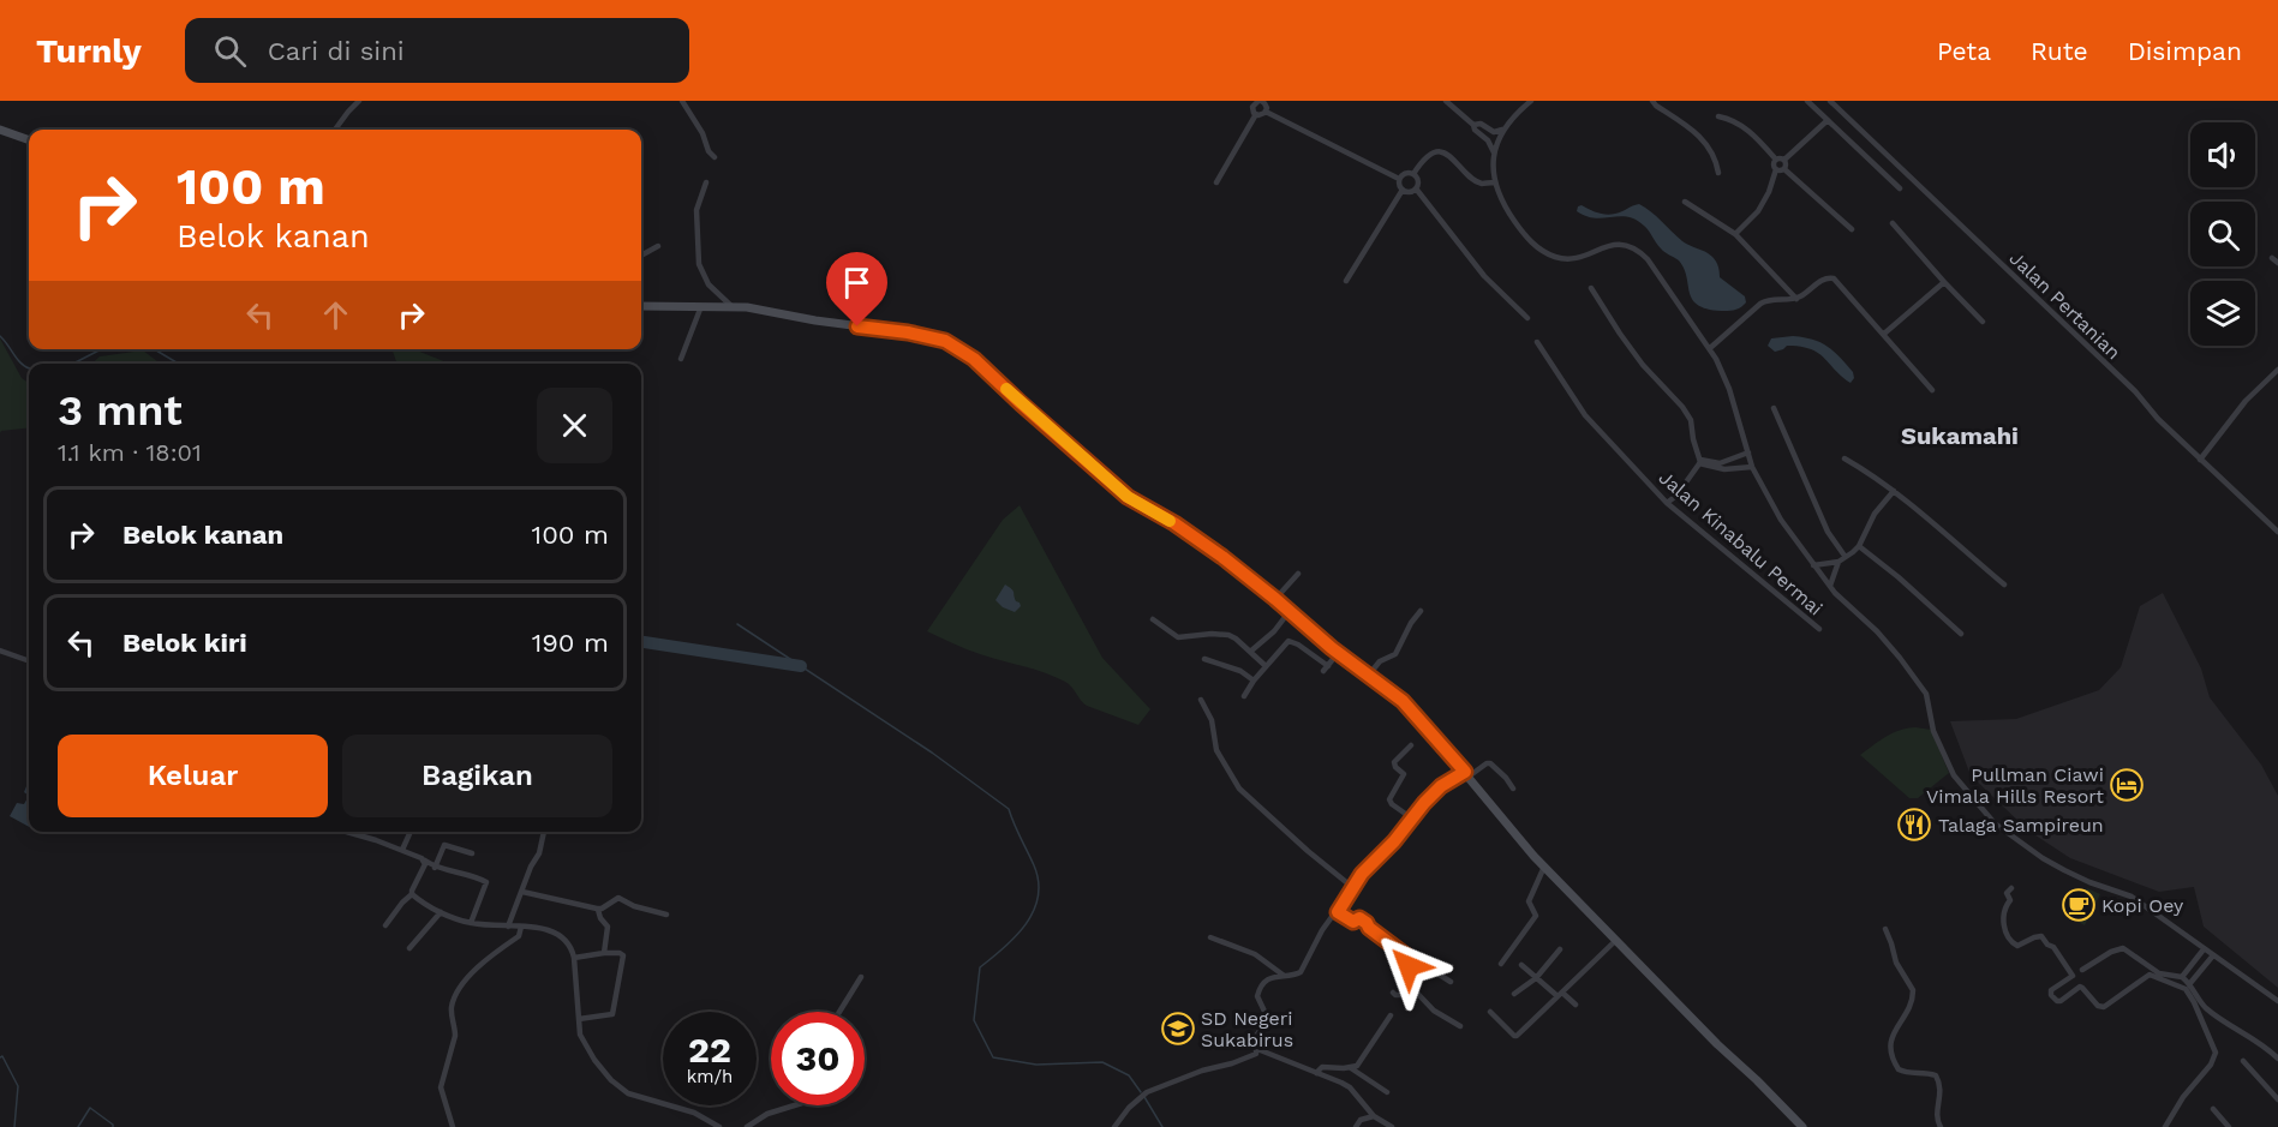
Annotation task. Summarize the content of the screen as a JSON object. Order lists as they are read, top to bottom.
{
  "streets": {
    "street": ["Jalan Pertanian", "Jalan Kinabalu Permai"]
  },
  "districts": ["Sukamahi"],
  "places": {
    "hotel": ["Pullman Ciawi Vimala Hills Resort"],
    "restaurant": ["Talaga Sampireun"],
    "cafe": ["Kopi Oey"],
    "school or university": ["SD Negeri Sukabirus"]
  },
  "page": {
    "header": "Turnly",
    "search": "Cari di sini",
    "nav": ["Peta", "Rute", "Disimpan"],
    "turn": ["100 m", "Belok kanan"],
    "heading": ["3 mnt", "1.1 km · 18:01"],
    "list": [
      {
        "name": "Belok kanan",
        "value": "100 m"
      },
      {
        "name": "Belok kiri",
        "value": "190 m"
      }
    ],
    "buttons": ["Keluar", "Bagikan"],
    "speed": "22 km/h",
    "limit": "30"
  }
}
